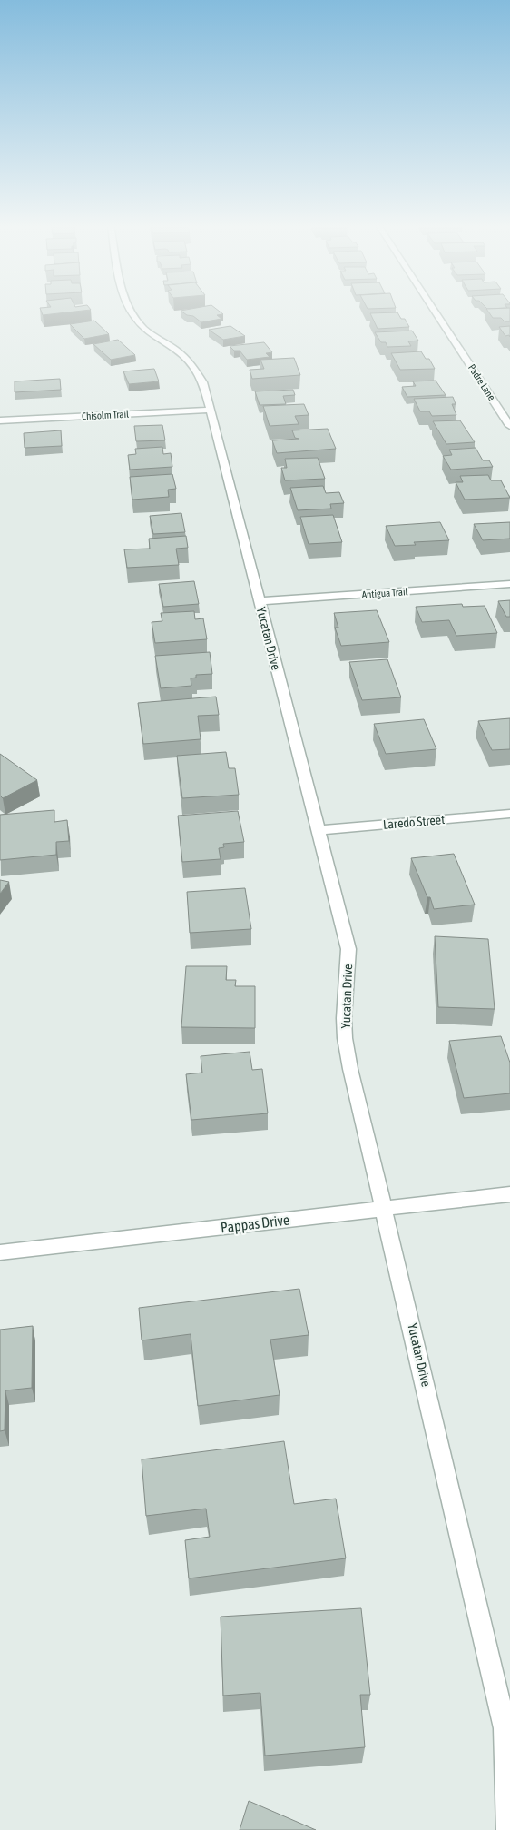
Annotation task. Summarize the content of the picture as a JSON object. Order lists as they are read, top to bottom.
{
  "streets": {
    "street": [
      "Padre Lane",
      "Chisolm Trail",
      "Antigua Trail",
      "Yucatan Drive",
      "Laredo Street",
      "Pappas Drive"
    ]
  },
  "crossings": [
    ["Chisolm Trail", "Yucatan Drive"],
    ["Antigua Trail", "Yucatan Drive"],
    ["Yucatan Drive", "Laredo Street"],
    ["Yucatan Drive", "Pappas Drive"]
  ]
}
